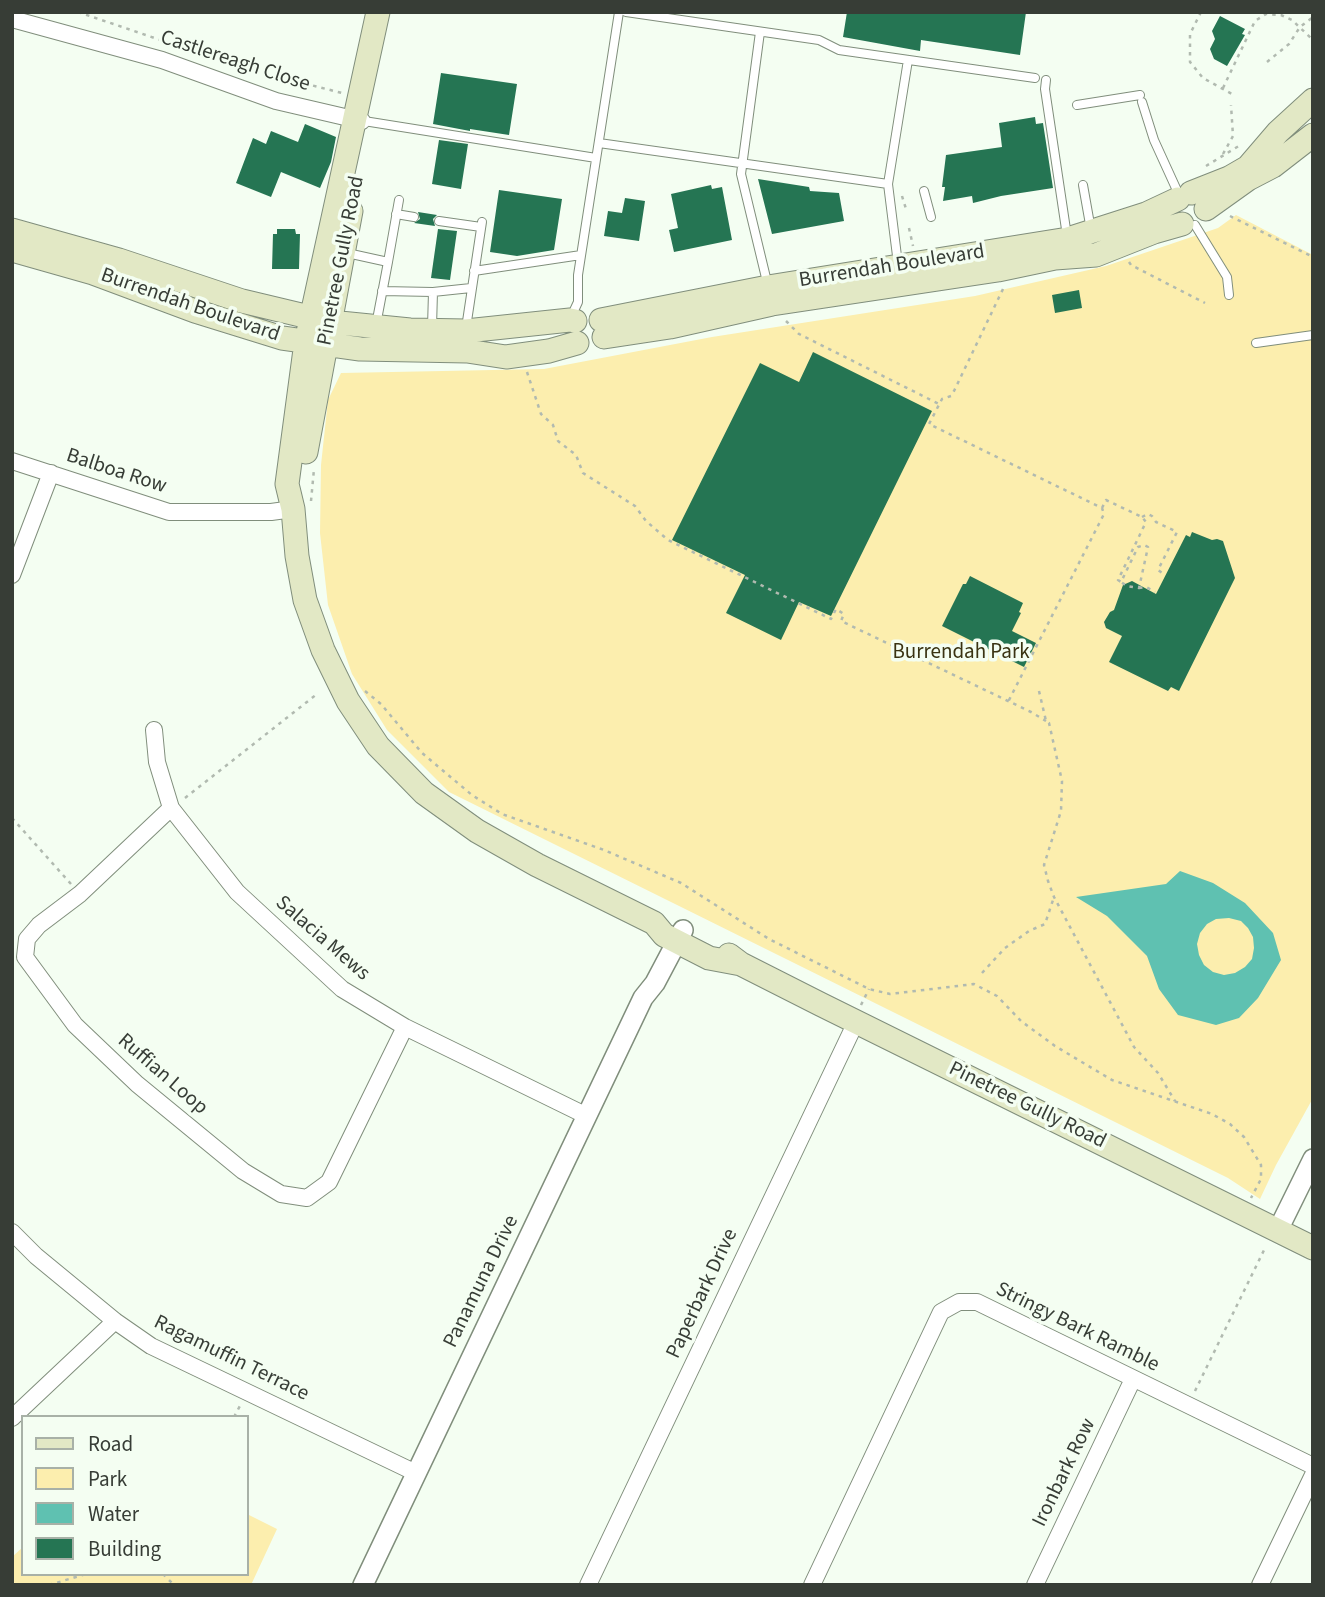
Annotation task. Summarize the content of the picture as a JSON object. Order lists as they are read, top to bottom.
{
  "streets": {
    "main road": ["Pinetree Gully Road", "Burrendah Boulevard"],
    "street": [
      "Castlereagh Close",
      "Balboa Row",
      "Salacia Mews",
      "Ruffian Loop",
      "Panamuna Drive",
      "Paperbark Drive",
      "Stringy Bark Ramble",
      "Ragamuffin Terrace",
      "Ironbark Row"
    ]
  },
  "crossings": [
    ["Castlereagh Close", "Pinetree Gully Road"],
    ["Pinetree Gully Road", "Burrendah Boulevard"],
    ["Pinetree Gully Road", "Balboa Row"],
    ["Pinetree Gully Road", "Panamuna Drive"],
    ["Pinetree Gully Road", "Paperbark Drive"],
    ["Salacia Mews", "Ruffian Loop"],
    ["Salacia Mews", "Panamuna Drive"],
    ["Panamuna Drive", "Ragamuffin Terrace"],
    ["Stringy Bark Ramble", "Ironbark Row"]
  ],
  "parks": ["Burrendah Park"],
  "legend": [
    "Road",
    "Park",
    "Water",
    "Building"
  ]
}
